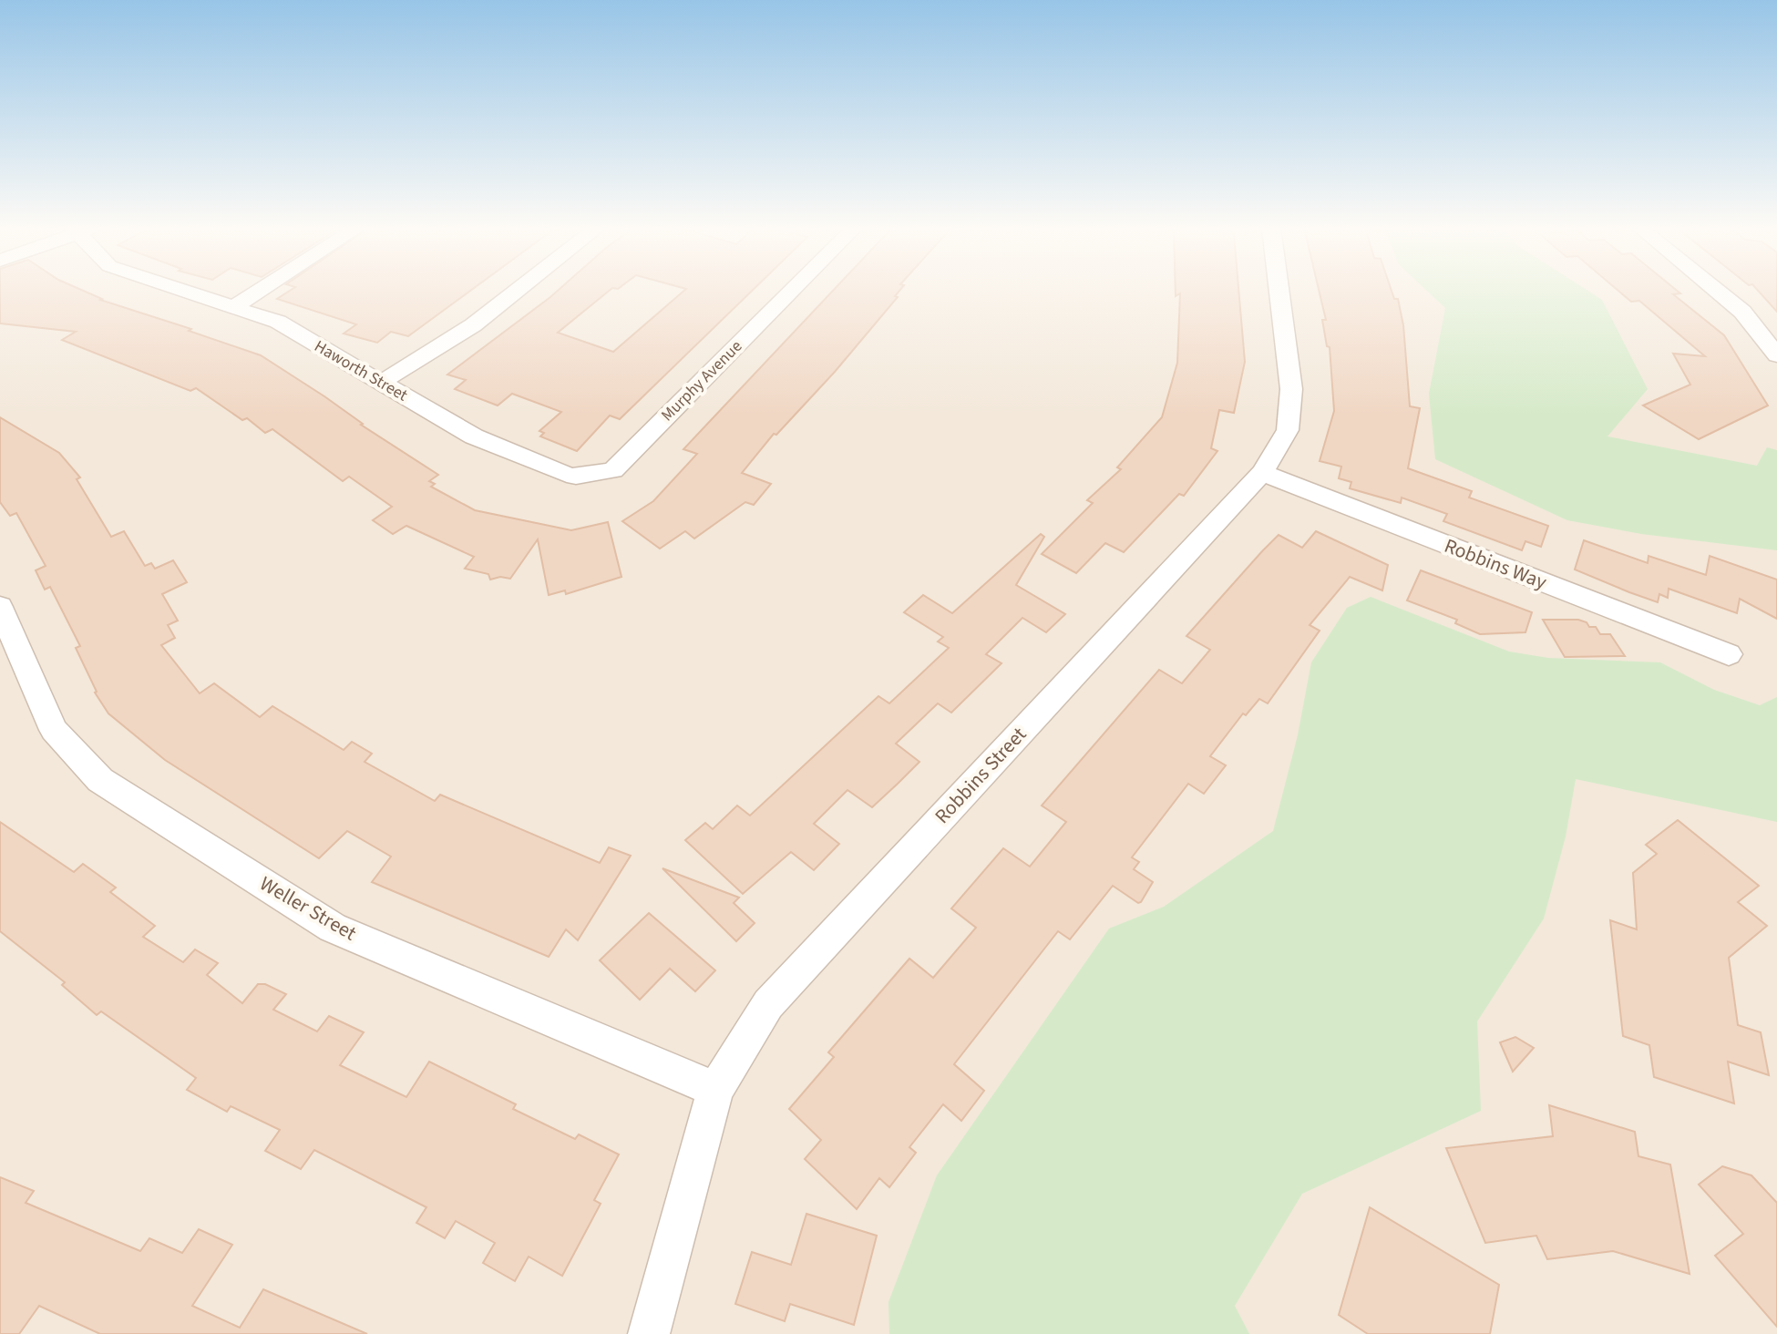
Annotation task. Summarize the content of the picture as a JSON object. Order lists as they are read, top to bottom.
{
  "streets": {
    "street": [
      "Haworth Street",
      "Murphy Avenue",
      "Robbins Way",
      "Robbins Street",
      "Weller Street"
    ]
  },
  "crossings": [
    ["Haworth Street", "Murphy Avenue"],
    ["Robbins Way", "Robbins Street"],
    ["Robbins Street", "Weller Street"]
  ]
}
